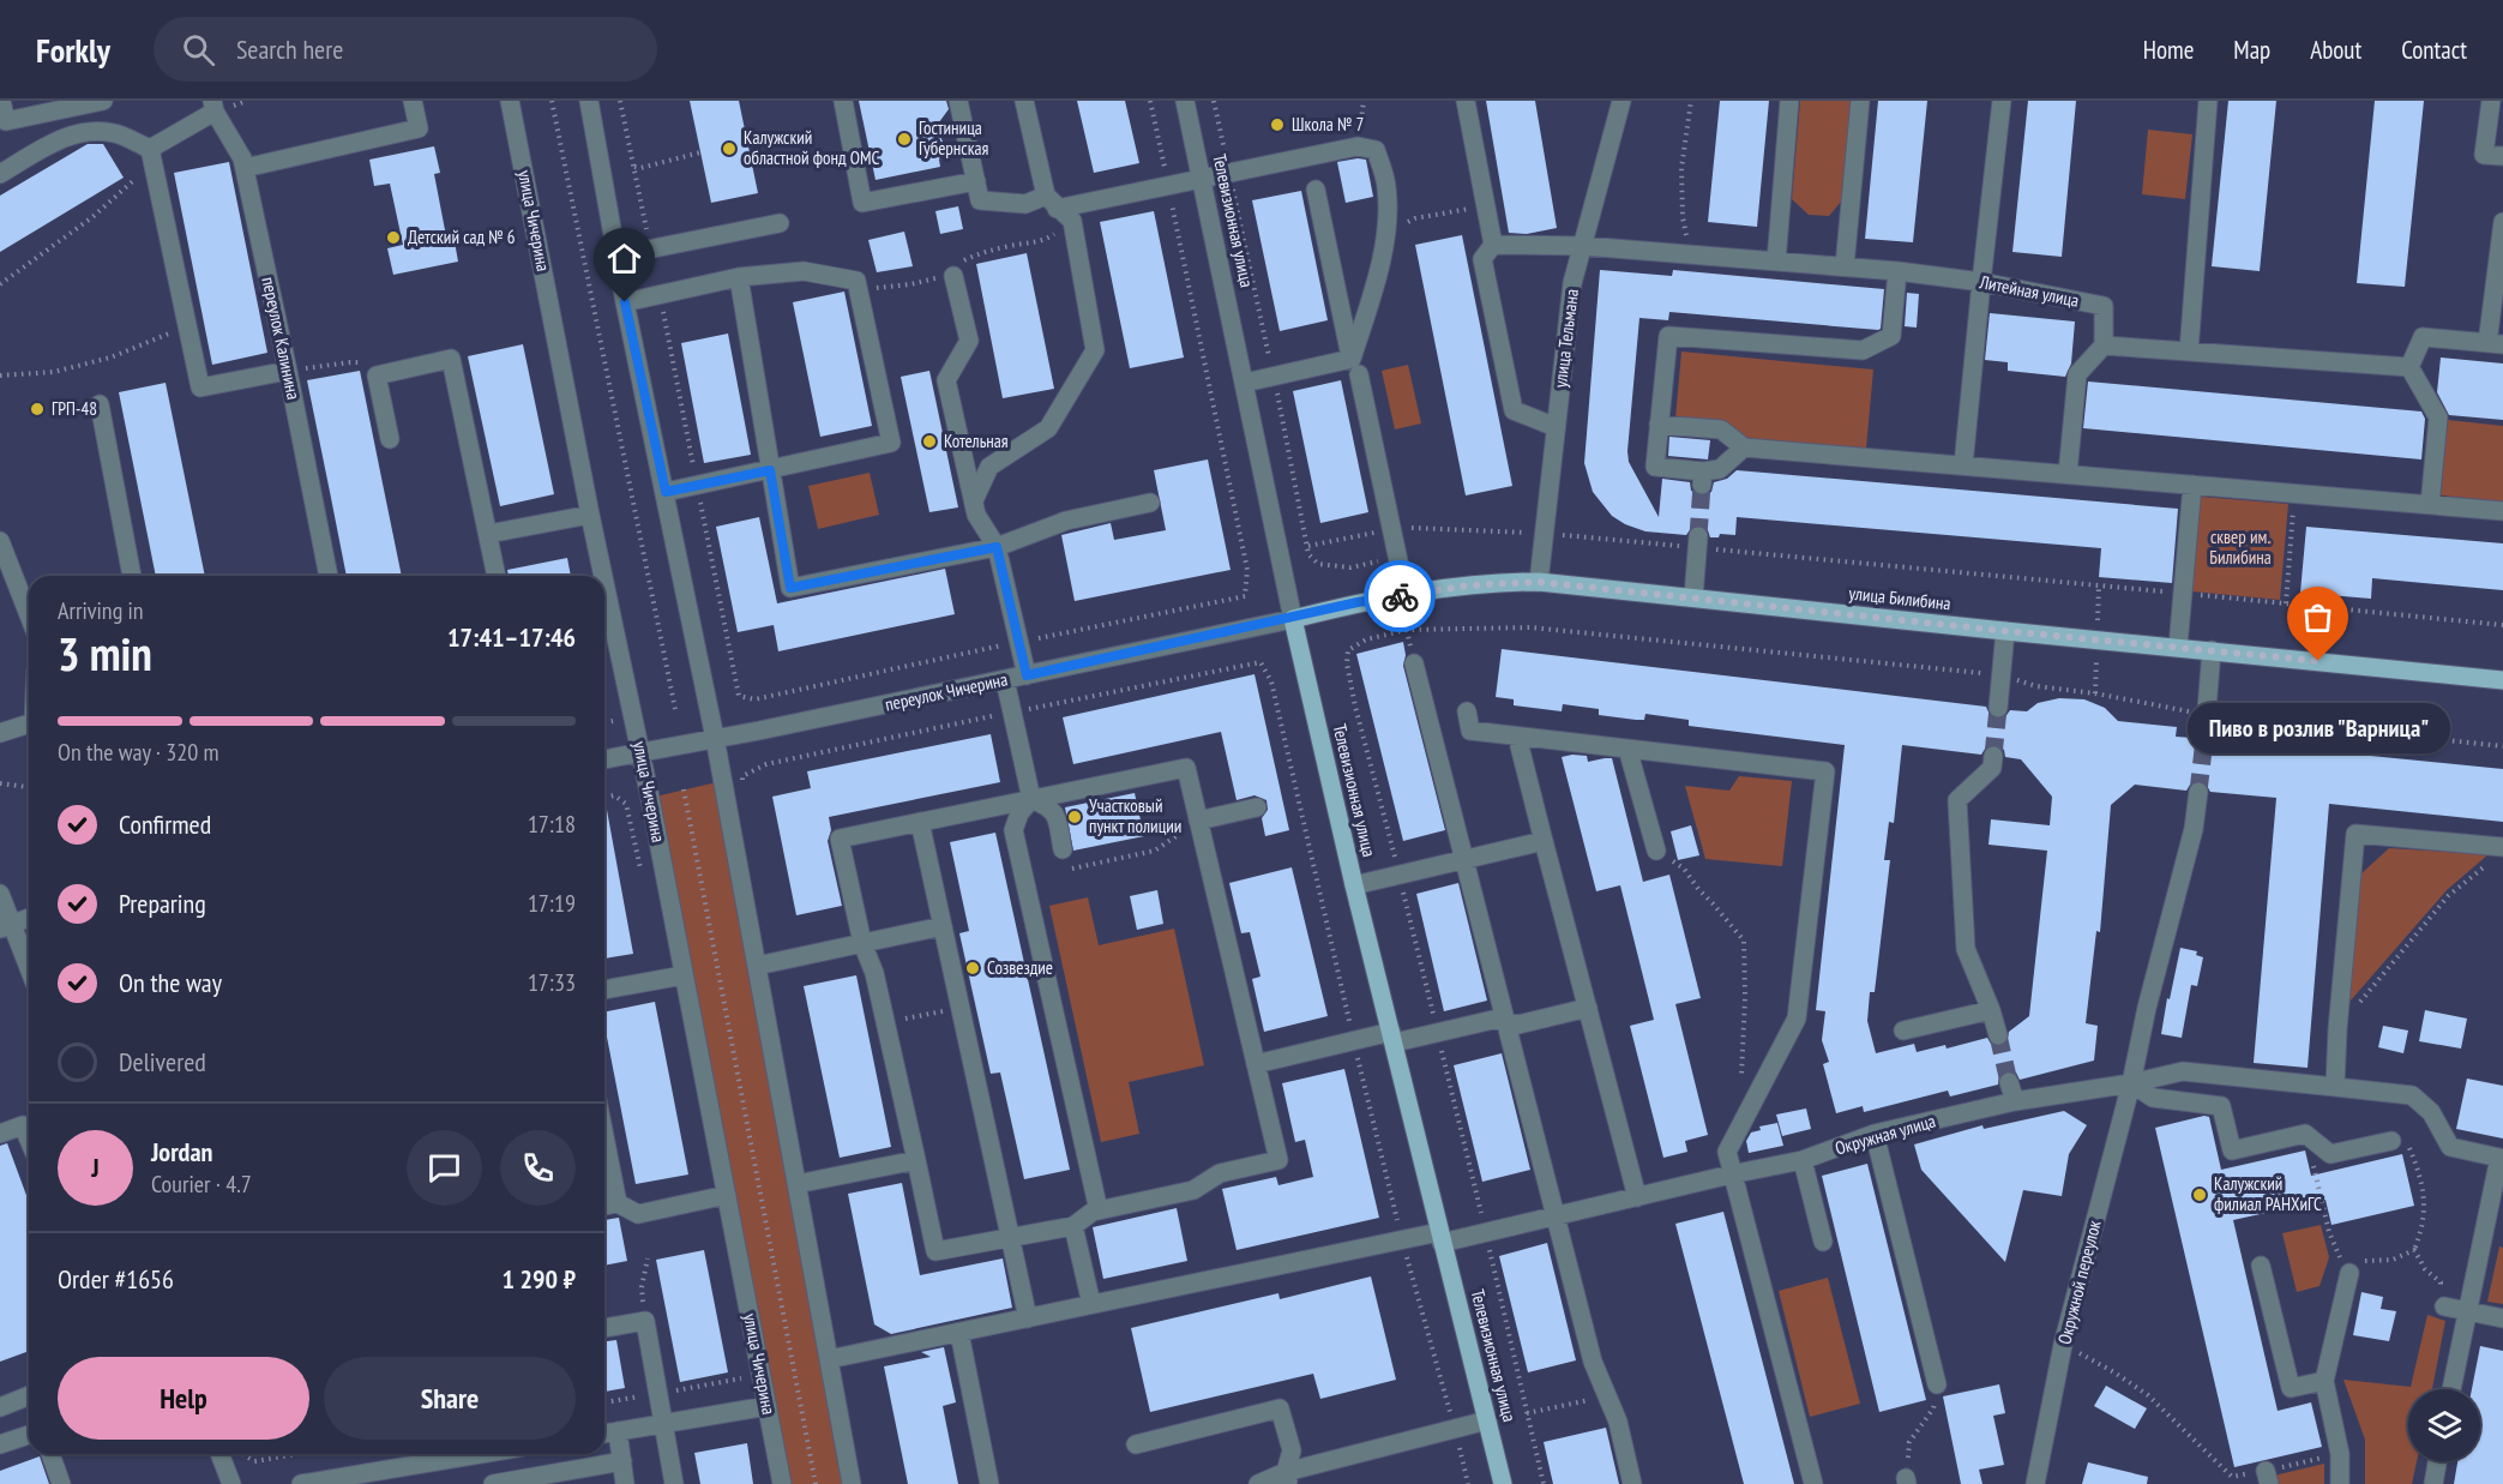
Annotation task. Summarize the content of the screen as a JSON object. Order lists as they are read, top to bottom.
{
  "streets": {
    "main road": ["Телевизионная улица", "улица Билибина"],
    "street": [
      "улица Чичерина",
      "Литейная улица",
      "переулок Калинина",
      "улица Тельмана",
      "переулок Чичерина",
      "Окружная улица",
      "Окружной переулок"
    ]
  },
  "crossings": [
    ["улица Чичерина", "переулок Чичерина"],
    ["Телевизионная улица", "улица Билибина"],
    ["Телевизионная улица", "переулок Чичерина"],
    ["Телевизионная улица", "Окружная улица"],
    ["Литейная улица", "улица Тельмана"],
    ["улица Тельмана", "улица Билибина"],
    ["улица Билибина", "переулок Чичерина"],
    ["Окружная улица", "Окружной переулок"]
  ],
  "parks": ["сквер им. Билибина"],
  "places": [
    "Школа № 7",
    "Гостиница Губернская",
    "Калужский областной фонд ОМС",
    "Детский сад № 6",
    "ГРП-48",
    "Котельная",
    "Пиво в розлив \"Варница\"",
    "Участковый пункт полиции",
    "Созвездие",
    "Калужский филиал РАНХиГС"
  ],
  "page": {
    "header": "Forkly",
    "search": "Search here",
    "nav": [
      "Home",
      "Map",
      "About",
      "Contact"
    ],
    "heading": ["3 min", "Arriving in", "17:41–17:46"],
    "panel": [
      "Jordan",
      "Courier · 4.7",
      "Order #1656",
      "1 290 ₽"
    ],
    "bar": "On the way · 320 m",
    "bubble": "Пиво в розлив \"Варница\"",
    "list": [
      ["Confirmed", "17:18"],
      ["Preparing", "17:19"],
      ["On the way", "17:33"],
      "Delivered"
    ],
    "round": "J",
    "buttons": ["Help", "Share"]
  }
}
